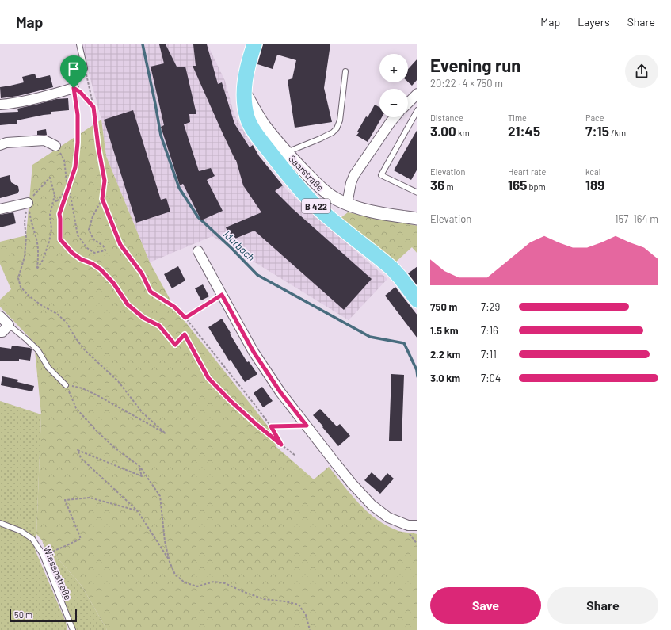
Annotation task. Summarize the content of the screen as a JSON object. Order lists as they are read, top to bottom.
{
  "streets": {
    "main road": ["B 422"],
    "street": ["Saarstraße"],
    "lane": ["Wiesenstraße"]
  },
  "crossings": [
    ["Saarstraße", "B 422"]
  ],
  "water": ["Idarbach"],
  "scale_bar": "50 m",
  "page": {
    "header": "Map",
    "nav": ["Map", "Layers", "Share"],
    "heading": ["Evening run", "20:22 · 4 × 750 m"],
    "map_buttons": ["+", "−"],
    "stats": [
      ["Distance", "3.00 km"],
      ["Time", "21:45"],
      ["Pace", "7:15 /km"],
      ["Elevation", "36 m"],
      ["Heart rate", "165 bpm"],
      ["kcal", "189"]
    ],
    "chart": ["Elevation", "157–164 m"],
    "list": [
      {
        "name": "750 m",
        "note": "7:29"
      },
      {
        "name": "1.5 km",
        "note": "7:16"
      },
      {
        "name": "2.2 km",
        "note": "7:11"
      },
      {
        "name": "3.0 km",
        "note": "7:04"
      }
    ],
    "buttons": ["Save", "Share"],
    "scale": "50 m"
  }
}
